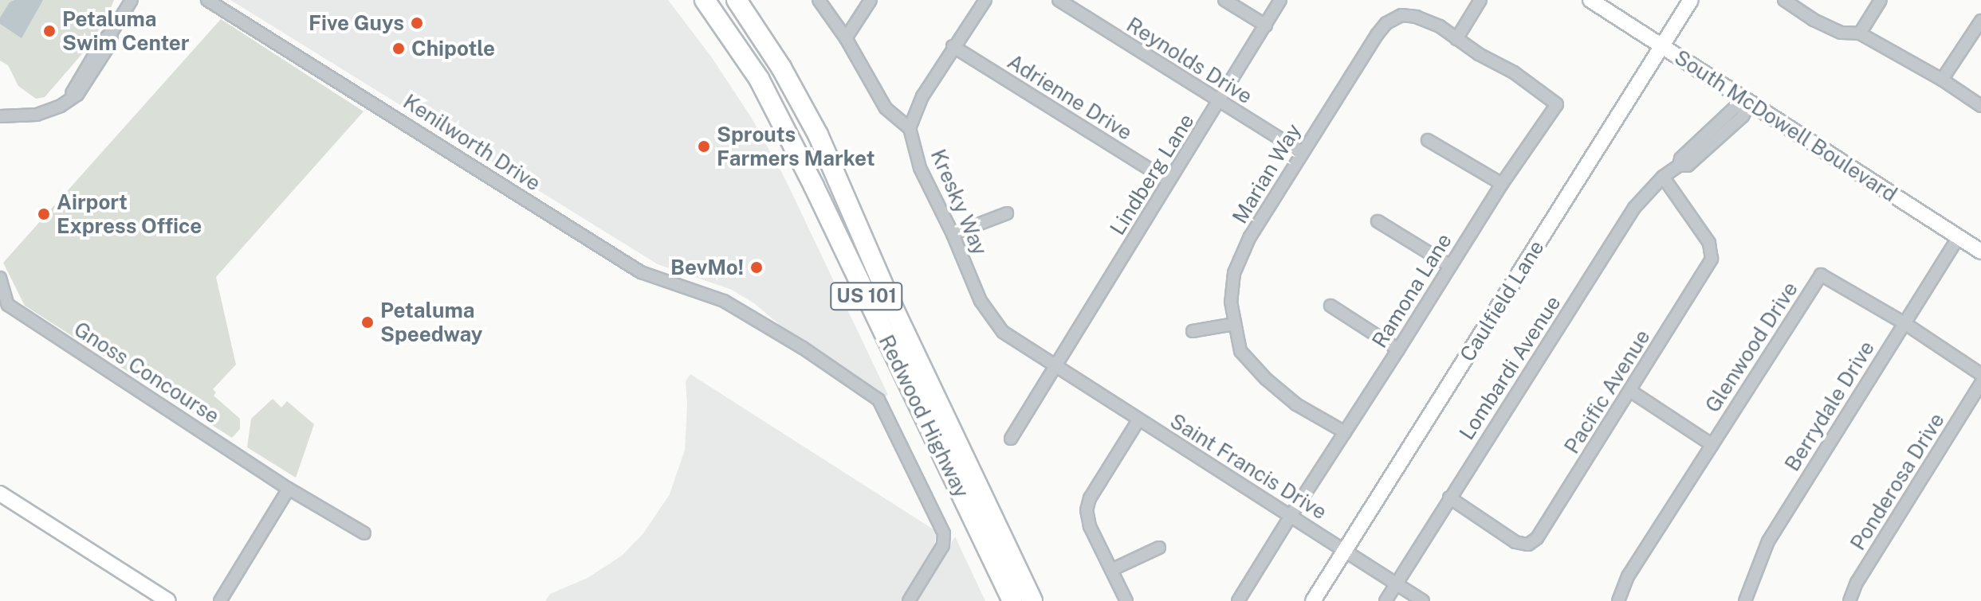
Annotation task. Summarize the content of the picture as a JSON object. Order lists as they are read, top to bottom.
{
  "streets": {
    "highway": ["US 101", "Redwood Highway"],
    "main road": ["South McDowell Boulevard", "Caulfield Lane"],
    "street": [
      "Reynolds Drive",
      "Adrienne Drive",
      "Kenilworth Drive",
      "Marian Way",
      "Lindberg Lane",
      "Kresky Way",
      "Ramona Lane",
      "Glenwood Drive",
      "Lombardi Avenue",
      "Gnoss Concourse",
      "Pacific Avenue",
      "Berrydale Drive",
      "Saint Francis Drive",
      "Ponderosa Drive"
    ]
  },
  "crossings": [
    ["Reynolds Drive", "Marian Way"],
    ["Reynolds Drive", "Lindberg Lane"],
    ["Adrienne Drive", "Lindberg Lane"],
    ["Adrienne Drive", "Kresky Way"],
    ["South McDowell Boulevard", "Caulfield Lane"],
    ["South McDowell Boulevard", "Lombardi Avenue"],
    ["South McDowell Boulevard", "Berrydale Drive"],
    ["Marian Way", "Ramona Lane"],
    ["Lindberg Lane", "Kresky Way"],
    ["Lindberg Lane", "Saint Francis Drive"],
    ["Kresky Way", "Saint Francis Drive"],
    ["Ramona Lane", "Saint Francis Drive"],
    ["Caulfield Lane", "Saint Francis Drive"],
    ["Glenwood Drive", "Berrydale Drive"],
    ["Lombardi Avenue", "Pacific Avenue"],
    ["Lombardi Avenue", "Saint Francis Drive"]
  ],
  "places": [
    "Five Guys",
    "Petaluma Swim Center",
    "Chipotle",
    "Sprouts Farmers Market",
    "Airport Express Office",
    "BevMo!",
    "Petaluma Speedway"
  ]
}
